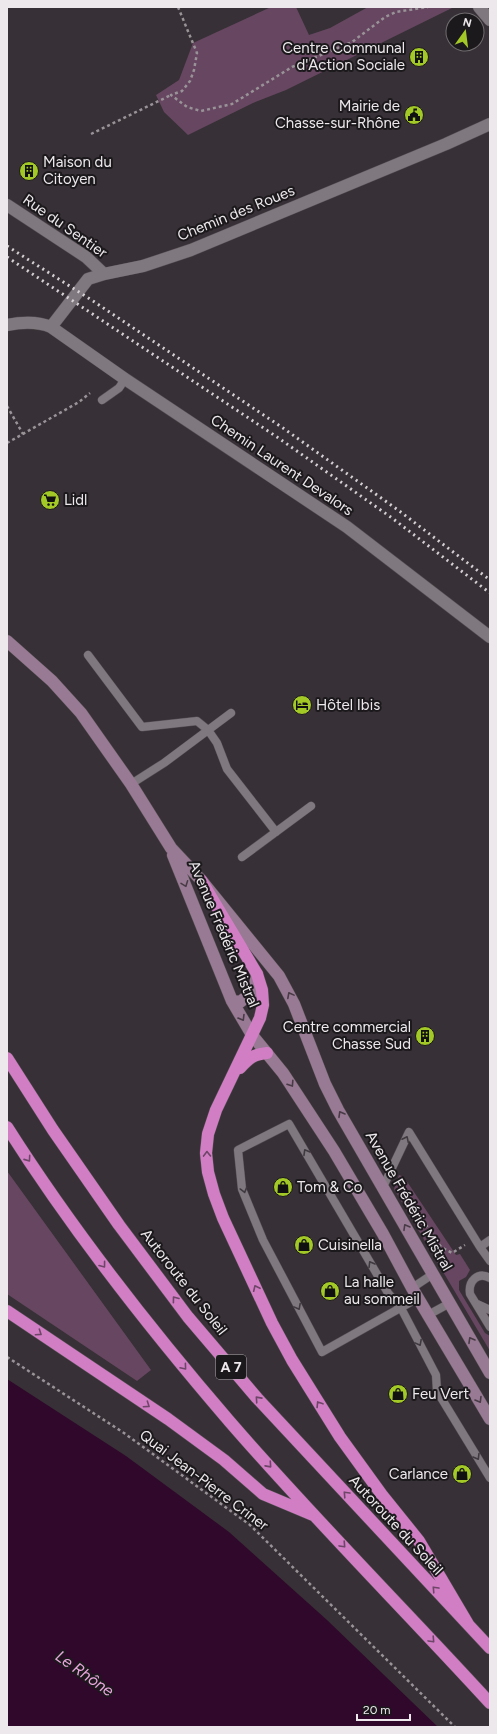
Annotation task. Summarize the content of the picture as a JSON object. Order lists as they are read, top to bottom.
{
  "streets": {
    "highway": ["Autoroute du Soleil", "A 7"],
    "main road": ["Avenue Frédéric Mistral"],
    "street": ["Chemin des Roues", "Rue du Sentier", "Chemin Laurent Devalors"],
    "path": ["Quai Jean-Pierre Criner"]
  },
  "crossings": [
    ["Chemin des Roues", "Rue du Sentier"],
    ["Chemin des Roues", "Chemin Laurent Devalors"]
  ],
  "water": ["Le Rhône"],
  "places": {
    "building": ["Centre Communal d'Action Sociale", "Maison du Citoyen", "Centre commercial Chasse Sud"],
    "public building": ["Mairie de Chasse-sur-Rhône"],
    "supermarket": ["Lidl"],
    "hotel": ["Hôtel Ibis"],
    "shop": [
      "Tom & Co",
      "Cuisinella",
      "La halle au sommeil",
      "Feu Vert",
      "Carlance"
    ]
  },
  "scale_bar": "20 m",
  "north": "top"
}
